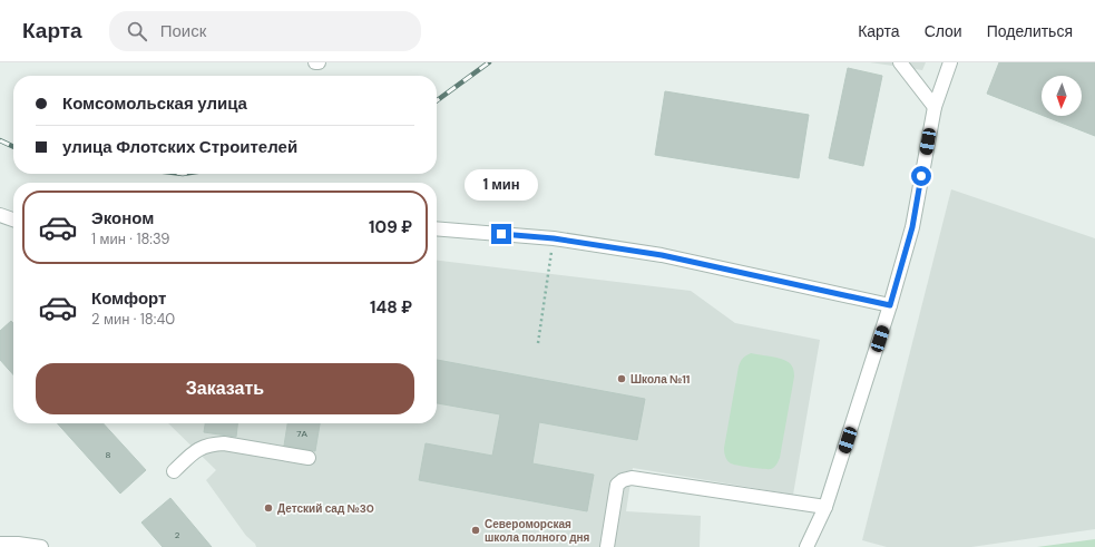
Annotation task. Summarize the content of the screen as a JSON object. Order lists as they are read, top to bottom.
{
  "places": ["Школа №11", "Детский сад №30", "Североморская школа полного дня"],
  "house_numbers": ["7А", "8", "2"],
  "north": "bottom",
  "page": {
    "header": "Карта",
    "search": "Поиск",
    "nav": ["Карта", "Слои", "Поделиться"],
    "banner": ["Комсомольская улица", "улица Флотских Строителей"],
    "bubble": "1 мин",
    "list": [
      {
        "name": "Эконом",
        "note": "1 мин · 18:39",
        "value": "109 ₽"
      },
      {
        "name": "Комфорт",
        "note": "2 мин · 18:40",
        "value": "148 ₽"
      }
    ],
    "buttons": "Заказать"
  }
}
